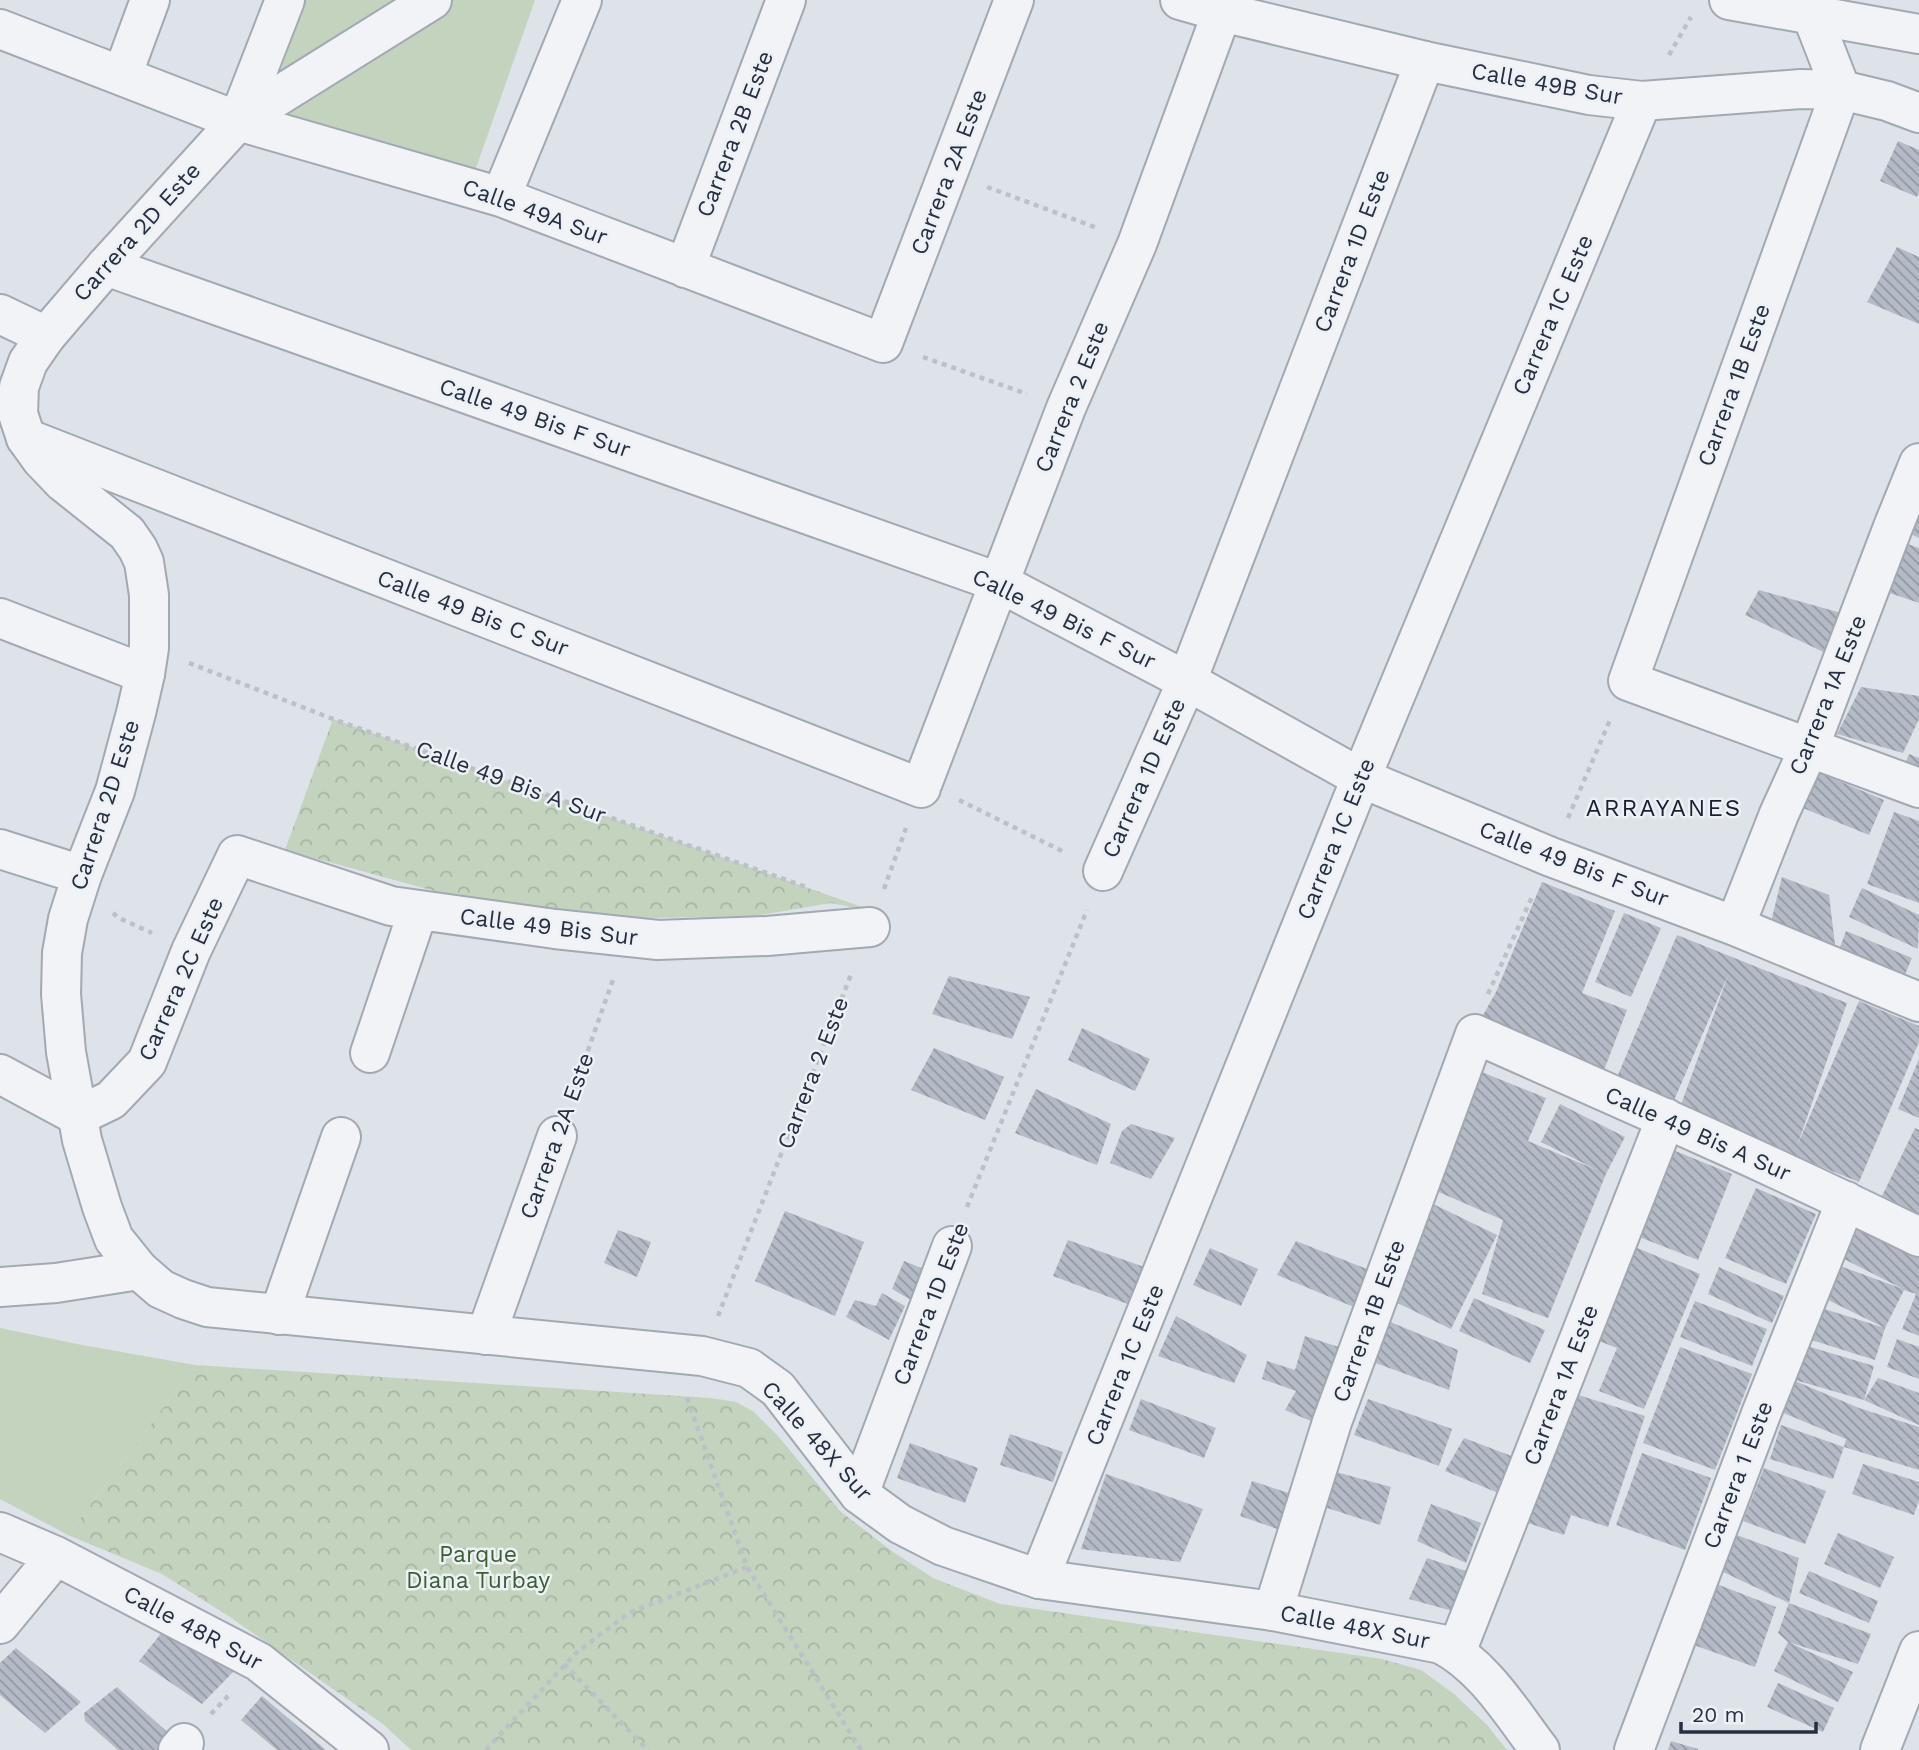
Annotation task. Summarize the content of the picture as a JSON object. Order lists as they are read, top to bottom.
{
  "streets": {
    "street": [
      "Calle 49B Sur",
      "Carrera 2B Este",
      "Carrera 2A Este",
      "Calle 49A Sur",
      "Carrera 2D Este",
      "Carrera 1D Este",
      "Carrera 1C Este",
      "Carrera 1B Este",
      "Carrera 2 Este",
      "Calle 49 Bis F Sur",
      "Calle 49 Bis C Sur",
      "Carrera 1A Este",
      "Calle 49 Bis A Sur",
      "Calle 49 Bis Sur",
      "Carrera 2C Este",
      "Calle 48X Sur",
      "Carrera 1 Este",
      "Calle 48R Sur"
    ]
  },
  "crossings": [
    ["Calle 49B Sur", "Carrera 1D Este"],
    ["Calle 49B Sur", "Carrera 1C Este"],
    ["Calle 49B Sur", "Carrera 1B Este"],
    ["Calle 49B Sur", "Carrera 2 Este"],
    ["Carrera 2B Este", "Calle 49A Sur"],
    ["Carrera 2A Este", "Calle 49A Sur"],
    ["Carrera 2A Este", "Calle 49 Bis Sur"],
    ["Carrera 2A Este", "Calle 48X Sur"],
    ["Calle 49A Sur", "Carrera 2D Este"],
    ["Carrera 2D Este", "Calle 49 Bis F Sur"],
    ["Carrera 2D Este", "Calle 49 Bis C Sur"],
    ["Carrera 2D Este", "Calle 49 Bis A Sur"],
    ["Carrera 2D Este", "Carrera 2C Este"],
    ["Carrera 2D Este", "Calle 48X Sur"],
    ["Carrera 1D Este", "Calle 49 Bis F Sur"],
    ["Carrera 1D Este", "Calle 48X Sur"],
    ["Carrera 1C Este", "Calle 49 Bis F Sur"],
    ["Carrera 1C Este", "Calle 48X Sur"],
    ["Carrera 1B Este", "Carrera 1A Este"],
    ["Carrera 1B Este", "Calle 49 Bis A Sur"],
    ["Carrera 1B Este", "Calle 48X Sur"],
    ["Carrera 2 Este", "Calle 49 Bis F Sur"],
    ["Carrera 2 Este", "Calle 49 Bis C Sur"],
    ["Carrera 2 Este", "Calle 49 Bis Sur"],
    ["Carrera 2 Este", "Calle 48X Sur"],
    ["Calle 49 Bis F Sur", "Carrera 1A Este"],
    ["Carrera 1A Este", "Calle 49 Bis A Sur"],
    ["Carrera 1A Este", "Calle 48X Sur"],
    ["Calle 49 Bis A Sur", "Carrera 1 Este"],
    ["Calle 49 Bis Sur", "Carrera 2C Este"]
  ],
  "districts": ["ARRAYANES"],
  "parks": ["Parque Diana Turbay"],
  "scale_bar": "20 m"
}
